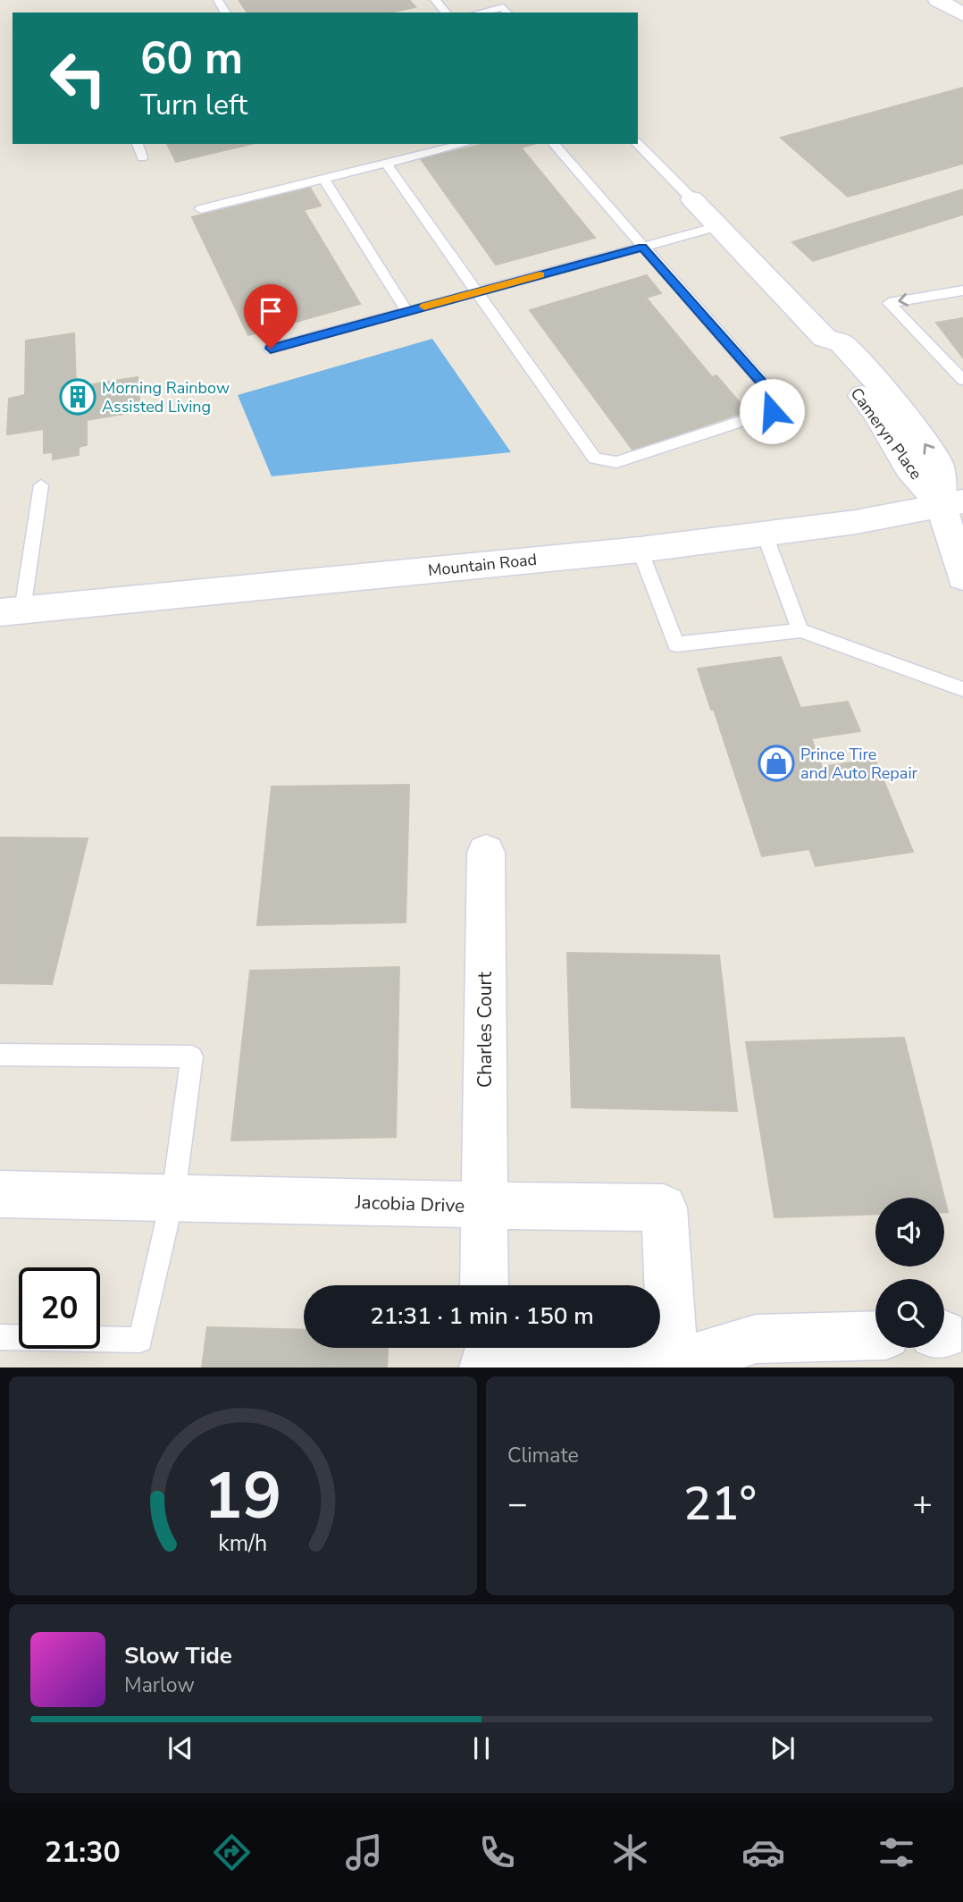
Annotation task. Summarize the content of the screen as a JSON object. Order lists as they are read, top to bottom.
{
  "streets": {
    "street": [
      "Cameryn Place",
      "Mountain Road",
      "Charles Court",
      "Jacobia Drive"
    ]
  },
  "crossings": [
    ["Cameryn Place", "Mountain Road"],
    ["Charles Court", "Jacobia Drive"]
  ],
  "places": {
    "building": ["Morning Rainbow Assisted Living"],
    "shop": ["Prince Tire and Auto Repair"]
  },
  "page": {
    "turn": ["60 m", "Turn left"],
    "limit": "20",
    "trip": "21:31 · 1 min · 150 m",
    "tile": "Climate",
    "heat": ["−", "21°", "+"],
    "song": ["Slow Tide", "Marlow"],
    "tabs": "21:30",
    "gauge": ["19", "km/h"]
  }
}
